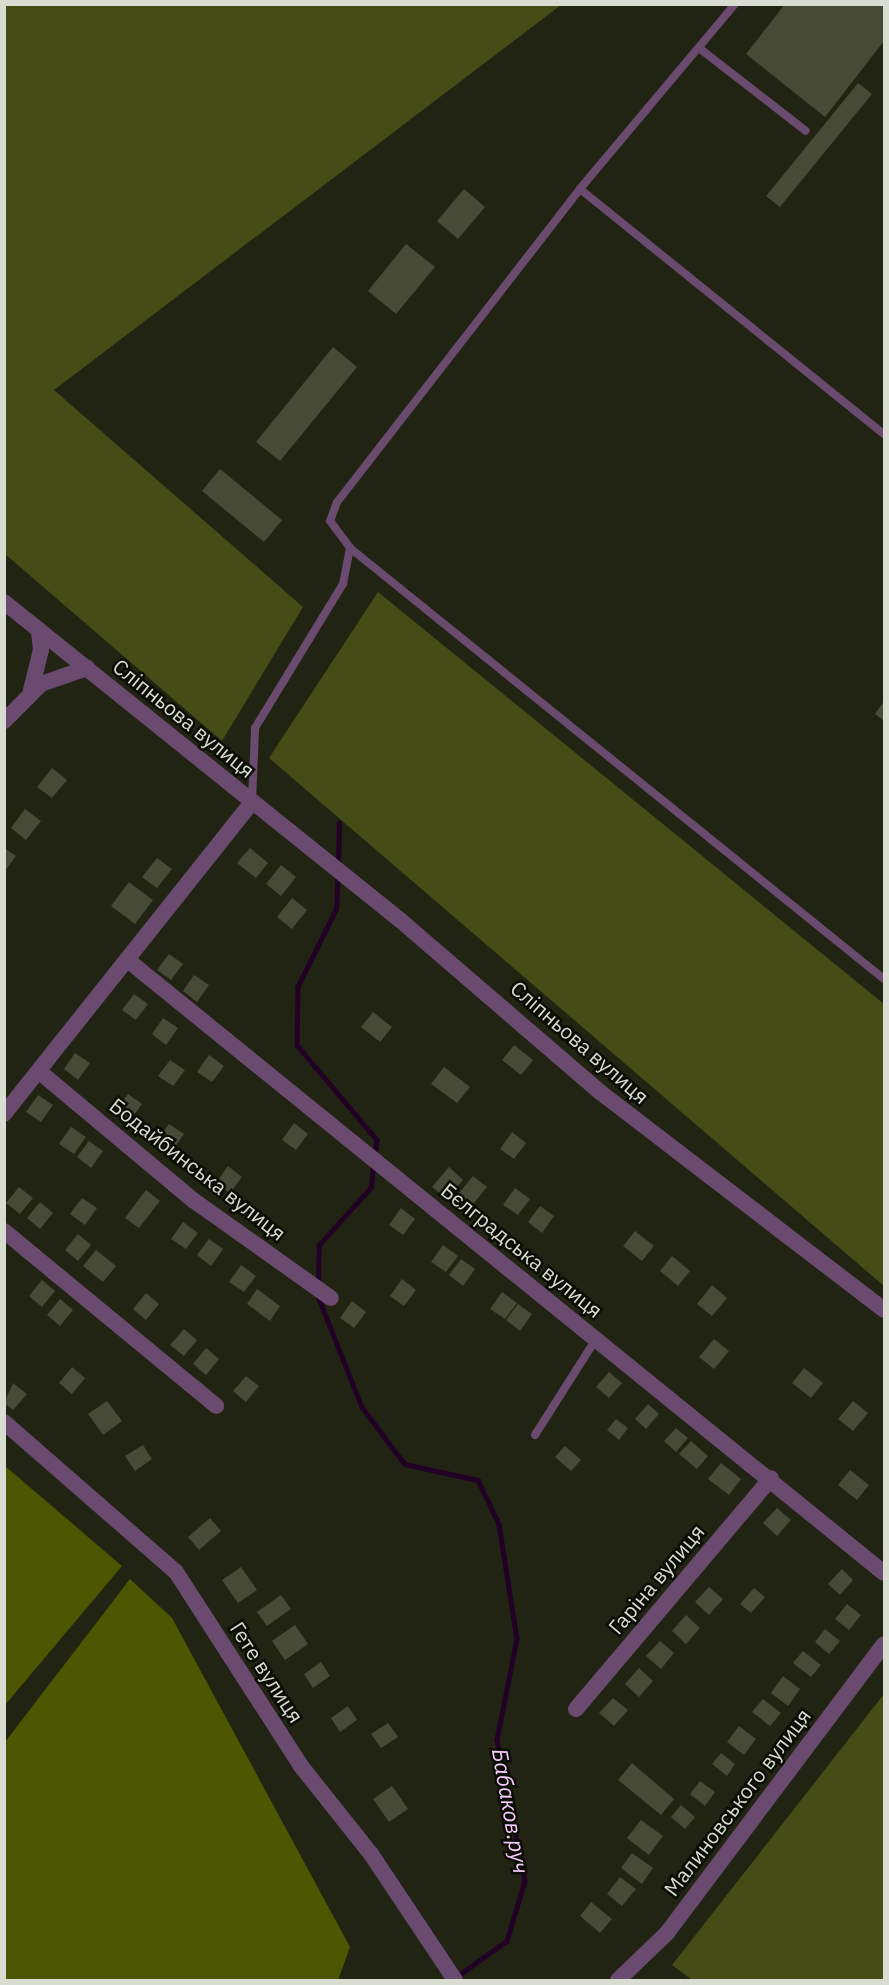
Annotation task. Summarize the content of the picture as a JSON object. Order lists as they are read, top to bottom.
{
  "streets": {
    "street": [
      "Сліпньова вулиця",
      "Бодайбинська вулиця",
      "Бєлградська вулиця",
      "Гаріна вулиця",
      "Гете вулиця",
      "Малиновського вулиця"
    ]
  },
  "crossings": [
    ["Сліпньова вулиця", "Бодайбинська вулиця"],
    ["Сліпньова вулиця", "Бєлградська вулиця"],
    ["Бєлградська вулиця", "Гаріна вулиця"]
  ],
  "water": ["Бабаков.руч"]
}
